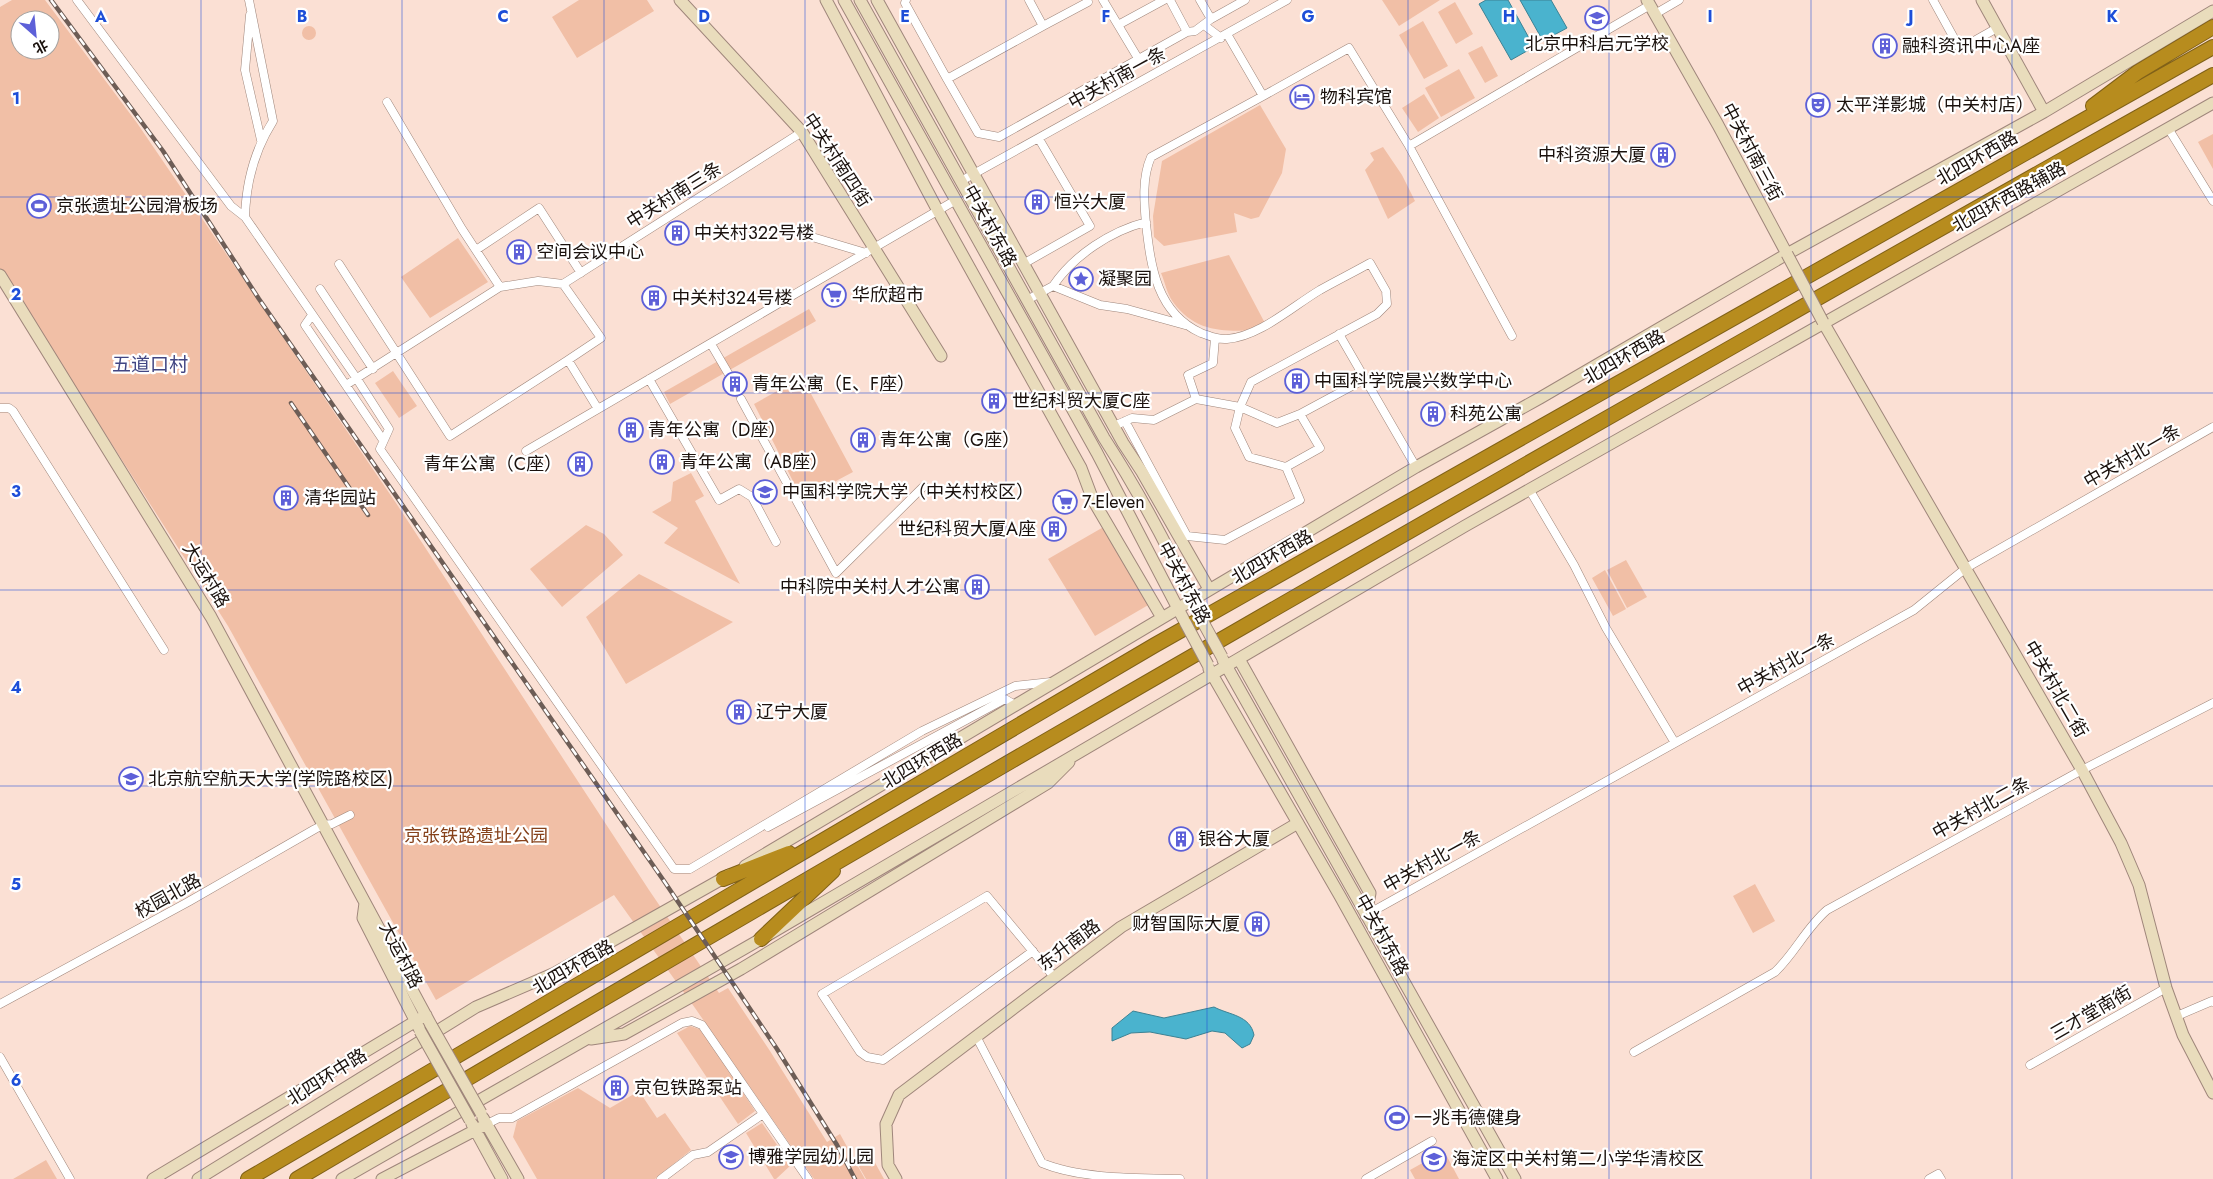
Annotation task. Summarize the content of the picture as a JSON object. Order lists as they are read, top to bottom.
{
  "streets": {
    "highway": ["北四环西路"],
    "street": [
      "中关村南一条",
      "中关村南三街",
      "中关村南四街",
      "中关村南三条",
      "北四环西路辅路",
      "中关村东路",
      "中关村北一条",
      "大运村路",
      "中关村北二街",
      "中关村北二条",
      "校园北路",
      "东升南路",
      "三才堂南街",
      "北四环中路"
    ]
  },
  "crossings": [
    ["中关村南一条", "中关村东路"],
    ["中关村南三街", "北四环西路"],
    ["中关村南三街", "北四环西路辅路"],
    ["中关村南三街", "中关村北二街"],
    ["北四环西路", "中关村东路"],
    ["北四环西路", "北四环中路"],
    ["中关村南四街", "中关村南三条"],
    ["北四环西路辅路", "中关村北二街"],
    ["中关村东路", "中关村北一条"],
    ["中关村东路", "东升南路"],
    ["中关村北一条", "中关村北二街"],
    ["大运村路", "校园北路"],
    ["中关村北二街", "中关村北二条"],
    ["中关村北二街", "三才堂南街"]
  ],
  "districts": ["五道口村"],
  "parks": ["京张铁路遗址公园"],
  "places": {
    "school or university": [
      "北京中科启元学校",
      "中国科学院大学（中关村校区）",
      "北京航空航天大学(学院路校区)",
      "博雅学园幼儿园",
      "海淀区中关村第二小学华清校区"
    ],
    "building": [
      "融科资讯中心A座",
      "中科资源大厦",
      "恒兴大厦",
      "中关村322号楼",
      "空间会议中心",
      "中关村324号楼",
      "中国科学院晨兴数学中心",
      "青年公寓（E、F座）",
      "世纪科贸大厦C座",
      "科苑公寓",
      "青年公寓（D座）",
      "青年公寓（G座）",
      "青年公寓（AB座）",
      "青年公寓（C座）",
      "清华园站",
      "世纪科贸大厦A座",
      "中科院中关村人才公寓",
      "辽宁大厦",
      "银谷大厦",
      "财智国际大厦",
      "京包铁路泵站"
    ],
    "hotel": ["物科宾馆"],
    "theatre": ["太平洋影城（中关村店）"],
    "sports": ["京张遗址公园滑板场", "一兆韦德健身"],
    "place": ["凝聚园"],
    "supermarket": ["华欣超市", "7-Eleven"]
  },
  "north": "bottom right",
  "grid": {
    "columns": [
      "A",
      "B",
      "C",
      "D",
      "E",
      "F",
      "G",
      "H",
      "I",
      "J",
      "K"
    ],
    "rows": [
      "1",
      "2",
      "3",
      "4",
      "5",
      "6"
    ]
  }
}
